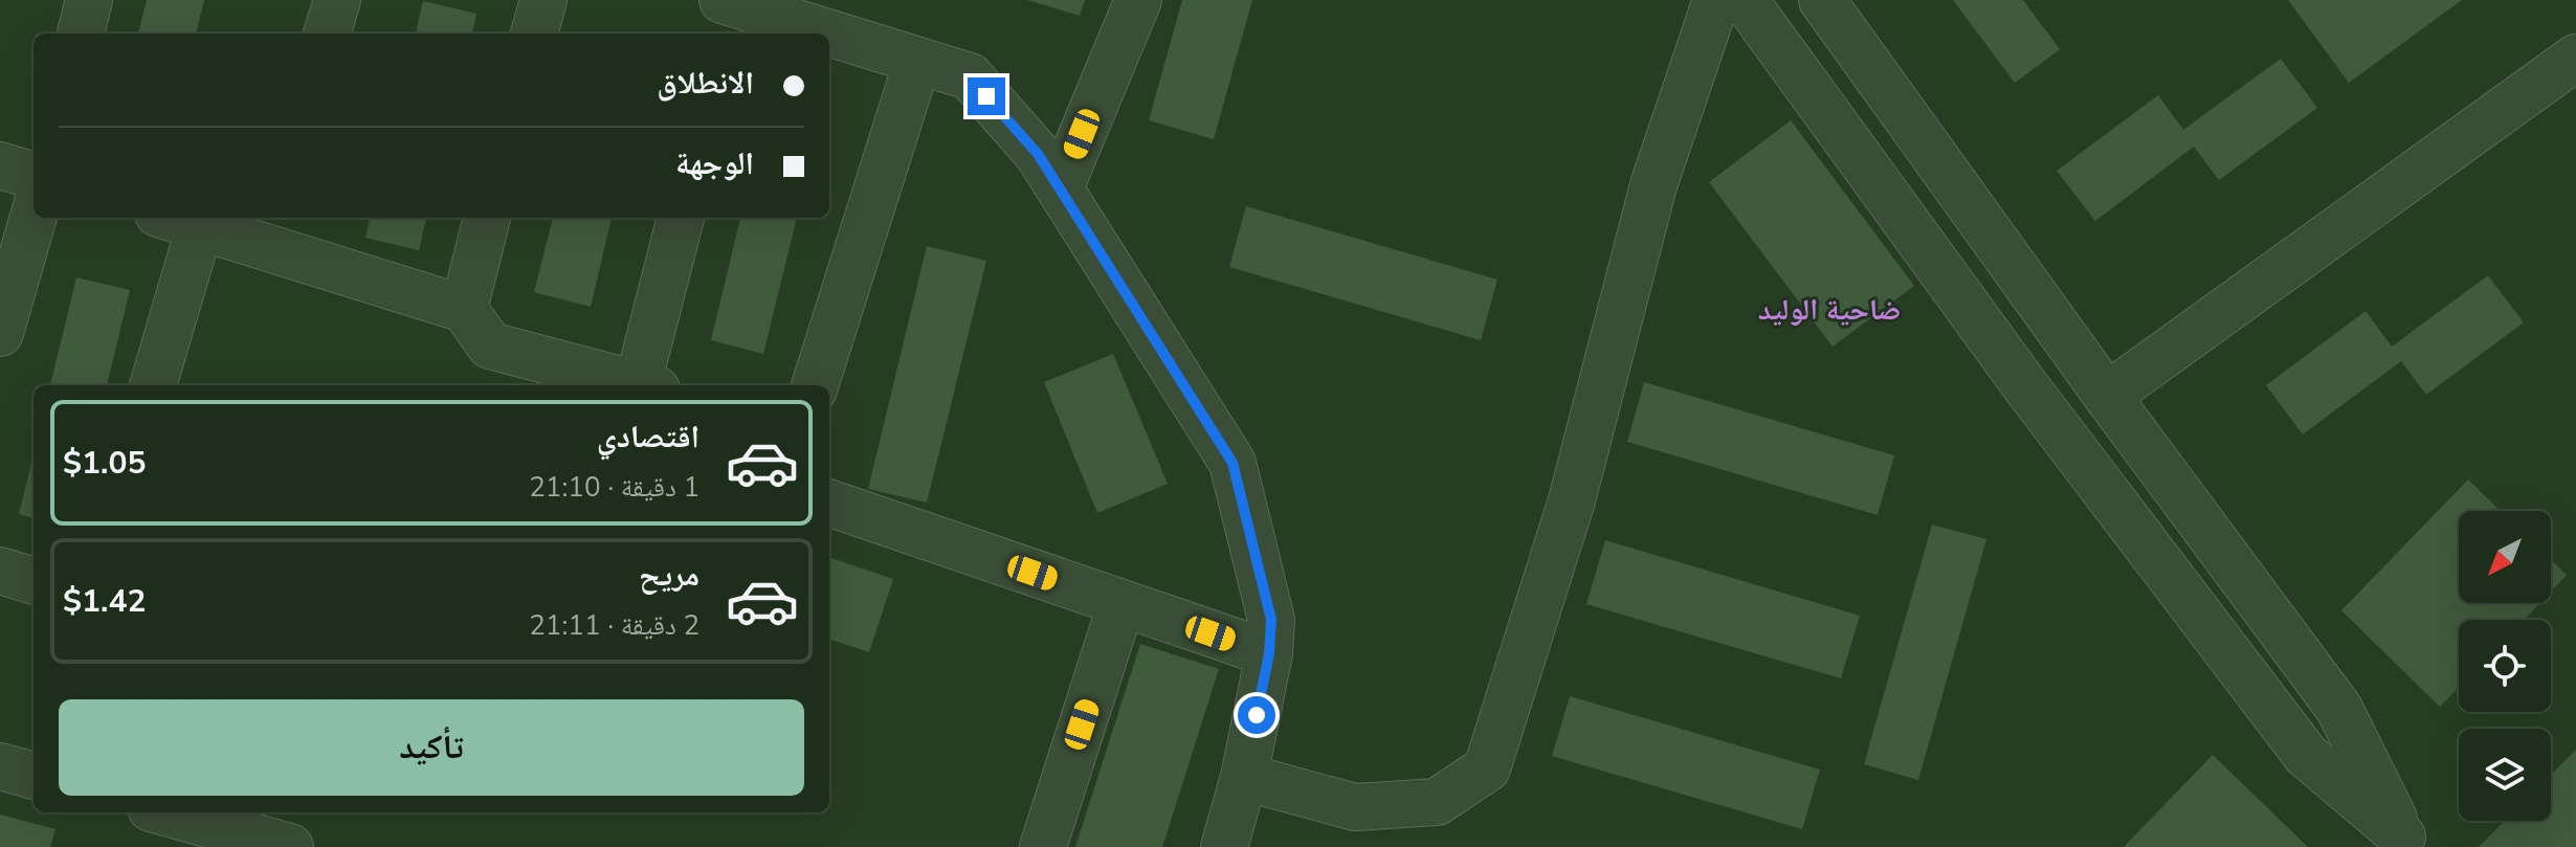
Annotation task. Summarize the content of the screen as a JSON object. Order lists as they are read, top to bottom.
{
  "districts": ["ضاحية الوليد"],
  "north": "bottom left",
  "page": {
    "banner": ["الانطلاق", "الوجهة"],
    "list": [
      {
        "name": "اقتصادي",
        "note": "1 دقيقة · 21:10",
        "value": "$1.05"
      },
      {
        "name": "مريح",
        "note": "2 دقيقة · 21:11",
        "value": "$1.42"
      }
    ],
    "buttons": "تأكيد"
  }
}
